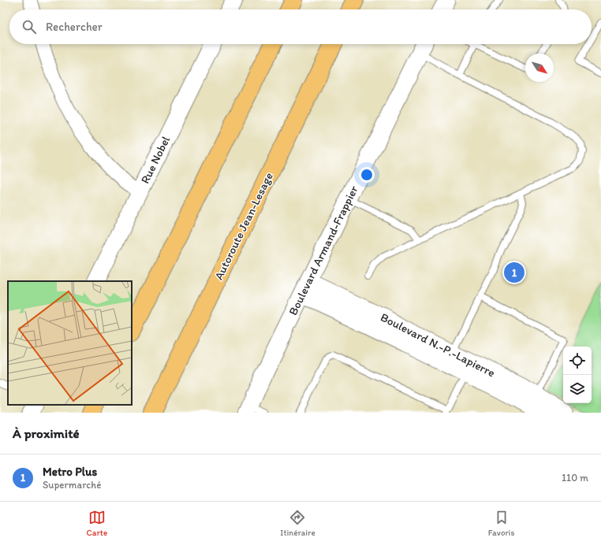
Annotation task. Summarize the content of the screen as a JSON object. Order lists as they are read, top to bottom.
{
  "streets": {
    "highway": ["Autoroute Jean-Lesage"],
    "street": ["Rue Nobel", "Boulevard Armand-Frappier", "Boulevard N.-P.-Lapierre"]
  },
  "crossings": [
    ["Boulevard Armand-Frappier", "Boulevard N.-P.-Lapierre"]
  ],
  "north": "bottom right",
  "page": {
    "search": "Rechercher",
    "pins": "1",
    "heading": "À proximité",
    "list": [
      {
        "mark": "1",
        "name": "Metro Plus",
        "note": "Supermarché",
        "value": "110 m"
      }
    ],
    "nav": ["Carte", "Itinéraire", "Favoris"]
  }
}
